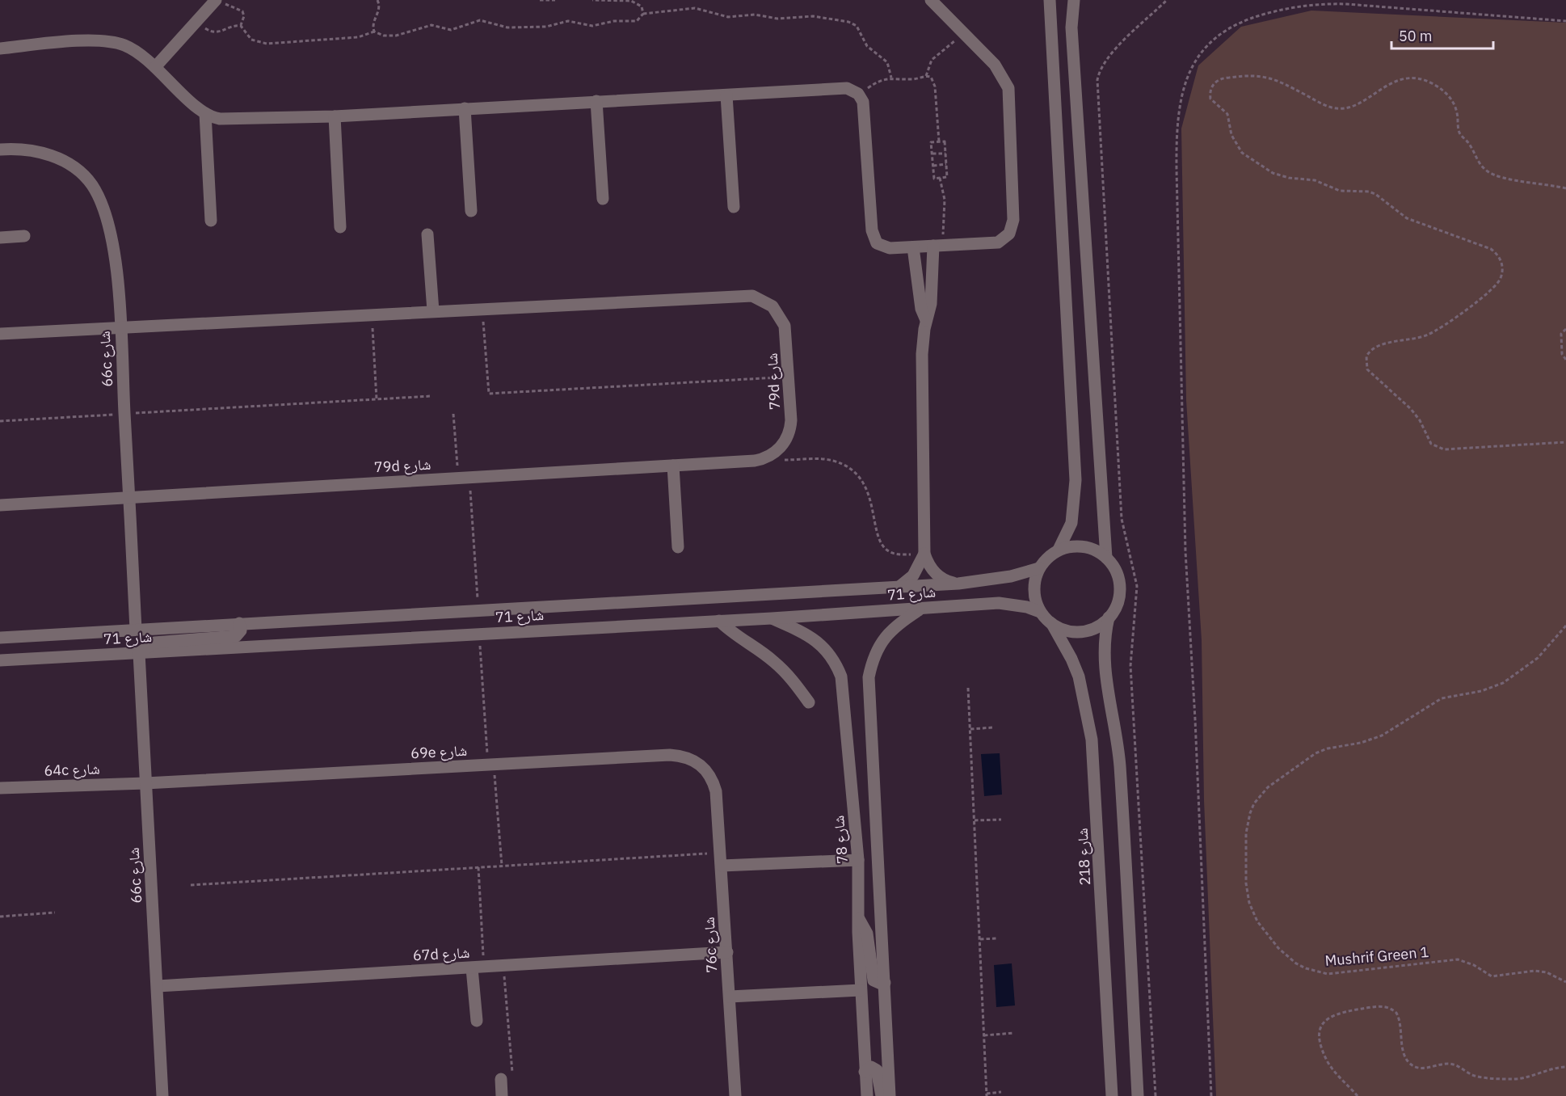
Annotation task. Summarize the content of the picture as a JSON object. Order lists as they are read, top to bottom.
{
  "streets": {
    "street": [
      "66c شارع",
      "79d شارع",
      "شارع 71",
      "69e شارع",
      "64c شارع",
      "شارع 78",
      "شارع 218",
      "76c شارع",
      "67d شارع"
    ],
    "path": ["Mushrif Green 1"]
  },
  "crossings": [
    ["66c شارع", "79d شارع"],
    ["66c شارع", "شارع 71"],
    ["66c شارع", "69e شارع"],
    ["66c شارع", "64c شارع"],
    ["66c شارع", "67d شارع"],
    ["شارع 71", "شارع 78"],
    ["شارع 71", "شارع 218"],
    ["69e شارع", "64c شارع"],
    ["69e شارع", "76c شارع"],
    ["76c شارع", "67d شارع"]
  ],
  "scale_bar": "50 m"
}
